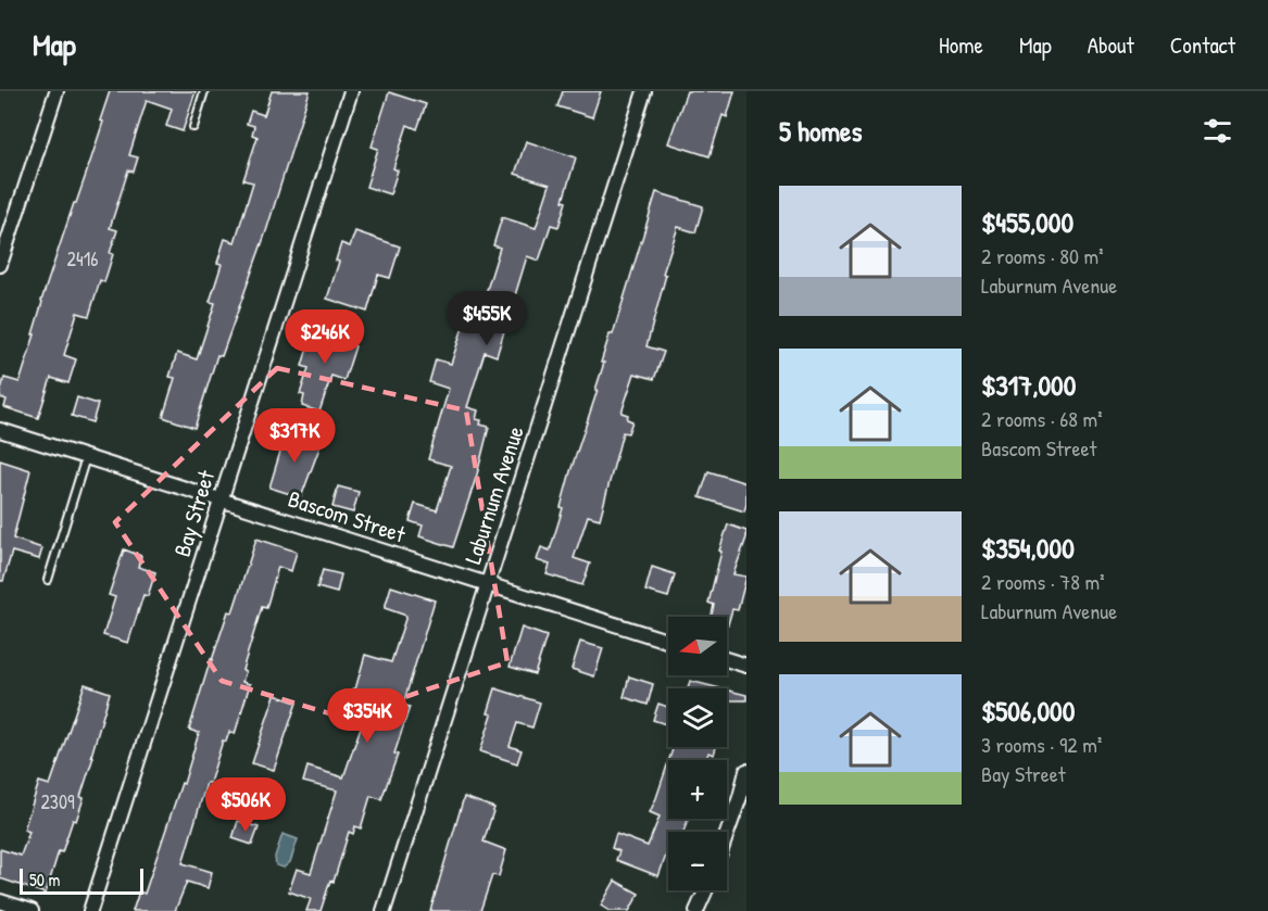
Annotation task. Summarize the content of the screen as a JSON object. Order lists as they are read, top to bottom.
{
  "streets": {
    "street": ["Laburnum Avenue", "Bay Street", "Bascom Street"]
  },
  "crossings": [
    ["Laburnum Avenue", "Bascom Street"],
    ["Bay Street", "Bascom Street"]
  ],
  "house_numbers": ["2416", "2309"],
  "scale_bar": "50 m",
  "north": "left",
  "page": {
    "header": "Map",
    "nav": [
      "Home",
      "Map",
      "About",
      "Contact"
    ],
    "heading": "5 homes",
    "list": [
      {
        "name": "$455,000",
        "note": "2 rooms · 80 m² · Laburnum Avenue"
      },
      {
        "name": "$317,000",
        "note": "2 rooms · 68 m² · Bascom Street"
      },
      {
        "name": "$354,000",
        "note": "2 rooms · 78 m² · Laburnum Avenue"
      },
      {
        "name": "$506,000",
        "note": "3 rooms · 92 m² · Bay Street"
      }
    ],
    "price": [
      "$455K",
      "$246K",
      "$317K",
      "$354K",
      "$506K"
    ],
    "map_buttons": ["+", "−"],
    "scale": "50 m"
  }
}
